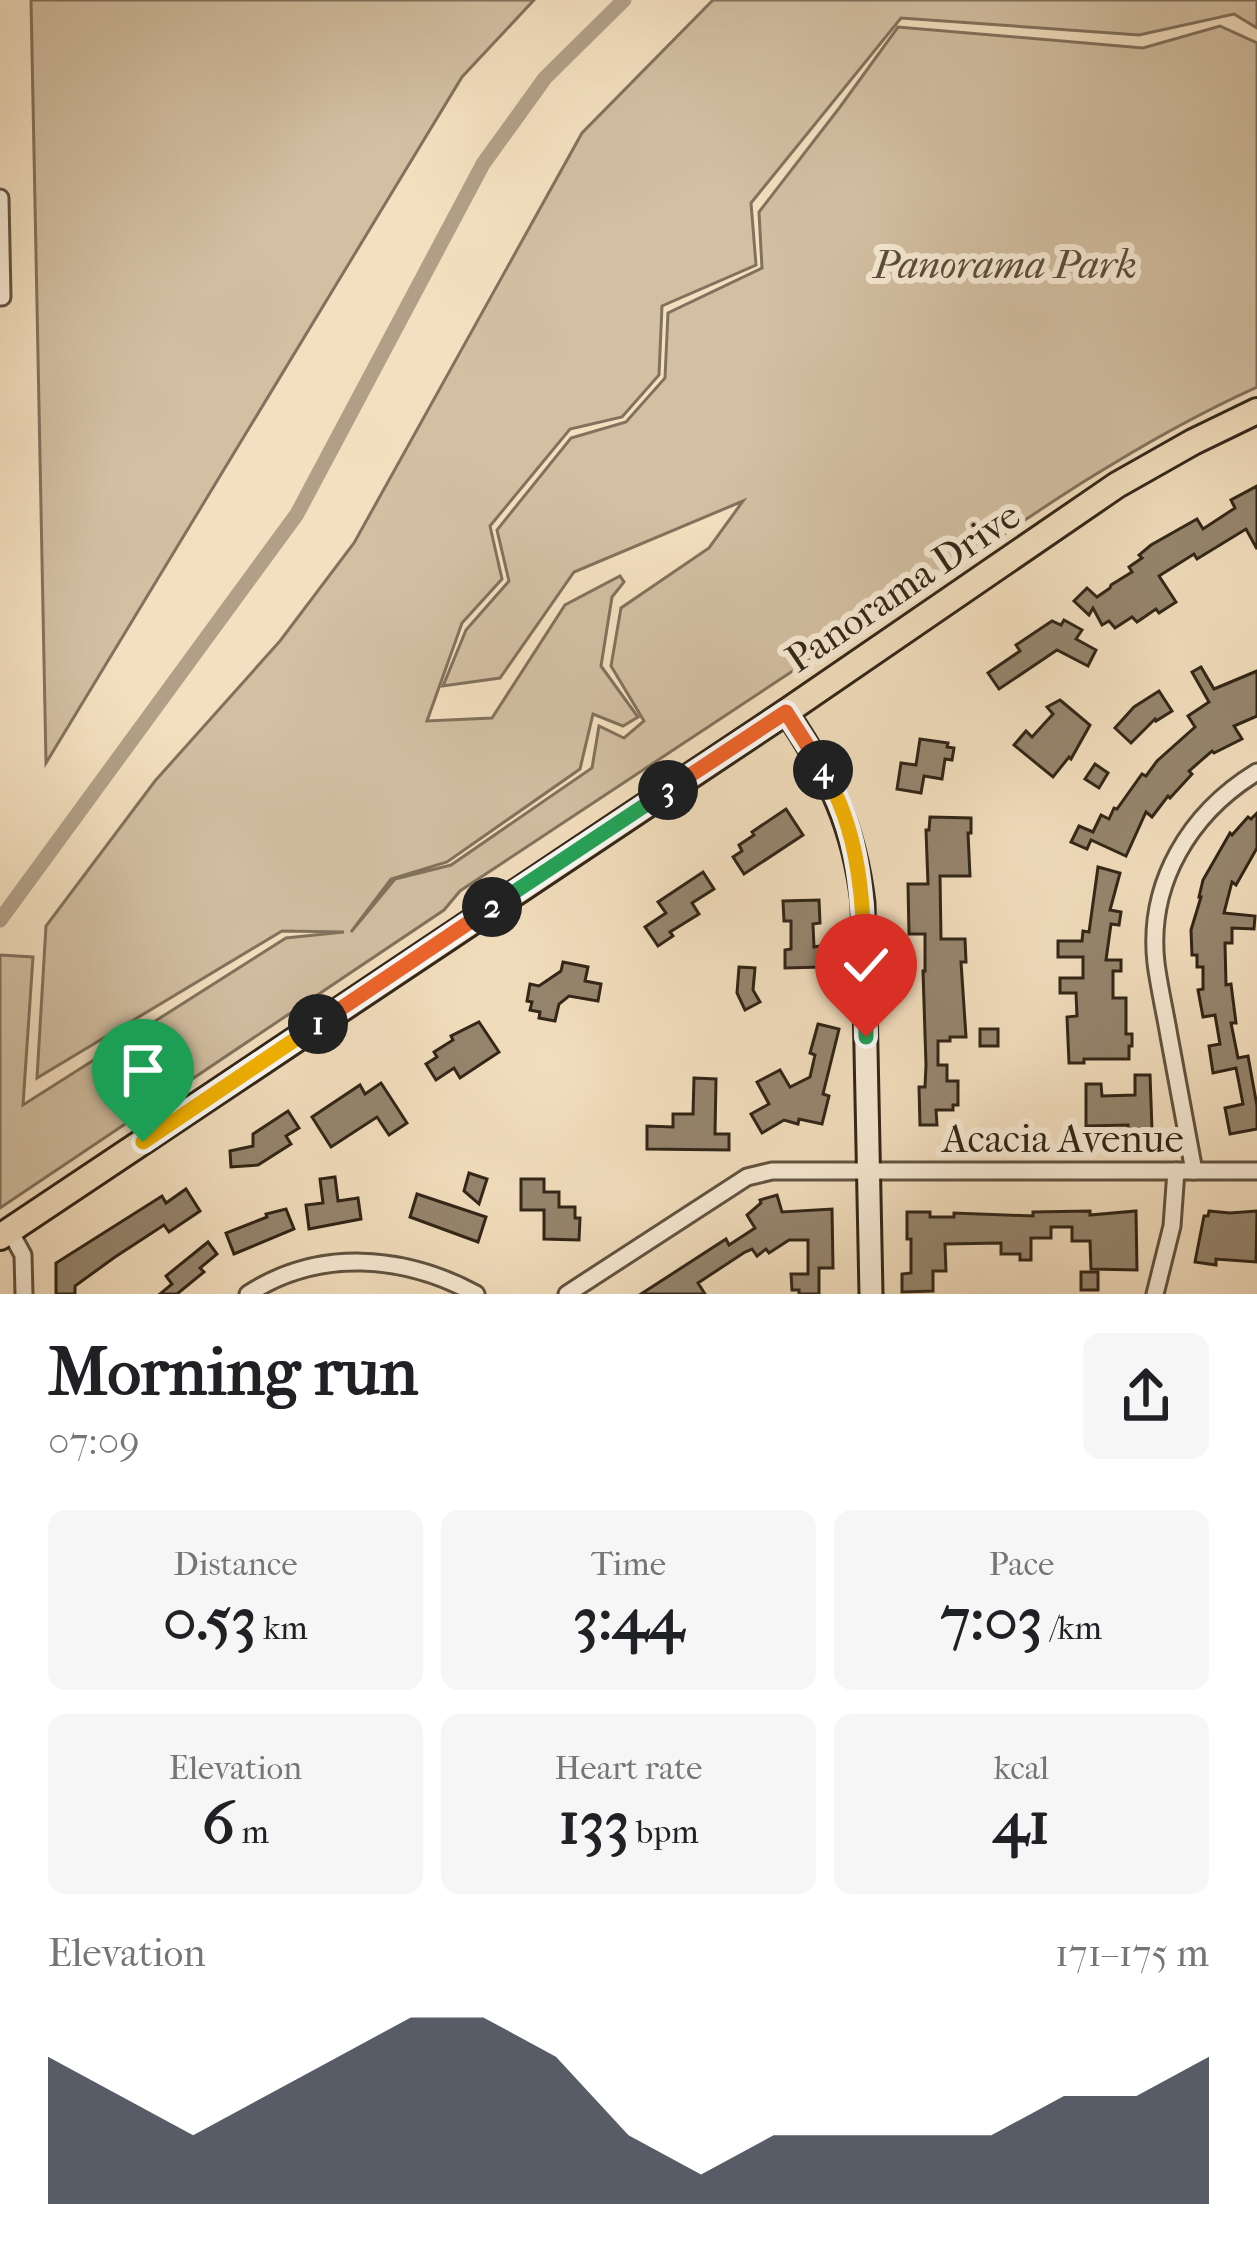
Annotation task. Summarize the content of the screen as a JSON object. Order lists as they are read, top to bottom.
{
  "streets": {
    "main road": ["Panorama Drive"],
    "street": ["Acacia Avenue"]
  },
  "parks": ["Panorama Park"],
  "page": {
    "pins": [
      "4",
      "3",
      "2",
      "1"
    ],
    "heading": ["Morning run", "07:09"],
    "stats": [
      ["Distance", "0.53 km"],
      ["Time", "3:44"],
      ["Pace", "7:03 /km"],
      ["Elevation", "6 m"],
      ["Heart rate", "133 bpm"],
      ["kcal", "41"]
    ],
    "chart": ["Elevation", "171–175 m"]
  }
}
